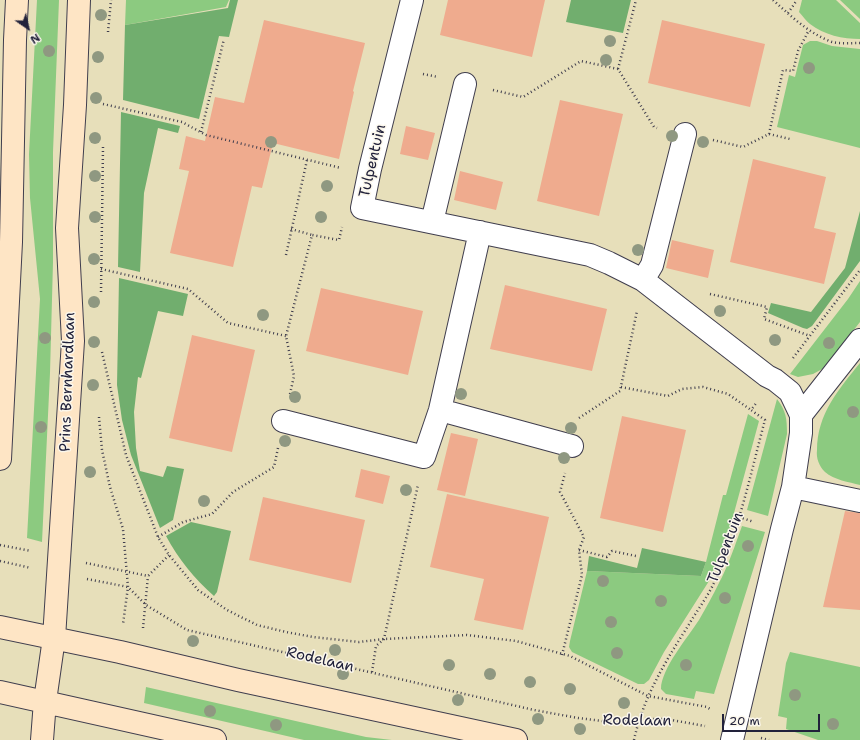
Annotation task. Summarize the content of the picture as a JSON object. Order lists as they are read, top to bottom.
{
  "streets": {
    "main road": ["Prins Bernhardlaan"],
    "street": ["Tulpentuin"],
    "path": ["Rodelaan"]
  },
  "crossings": [
    ["Tulpentuin", "Rodelaan"],
    ["Prins Bernhardlaan", "Rodelaan"]
  ],
  "scale_bar": "20 m",
  "north": "bottom right"
}
